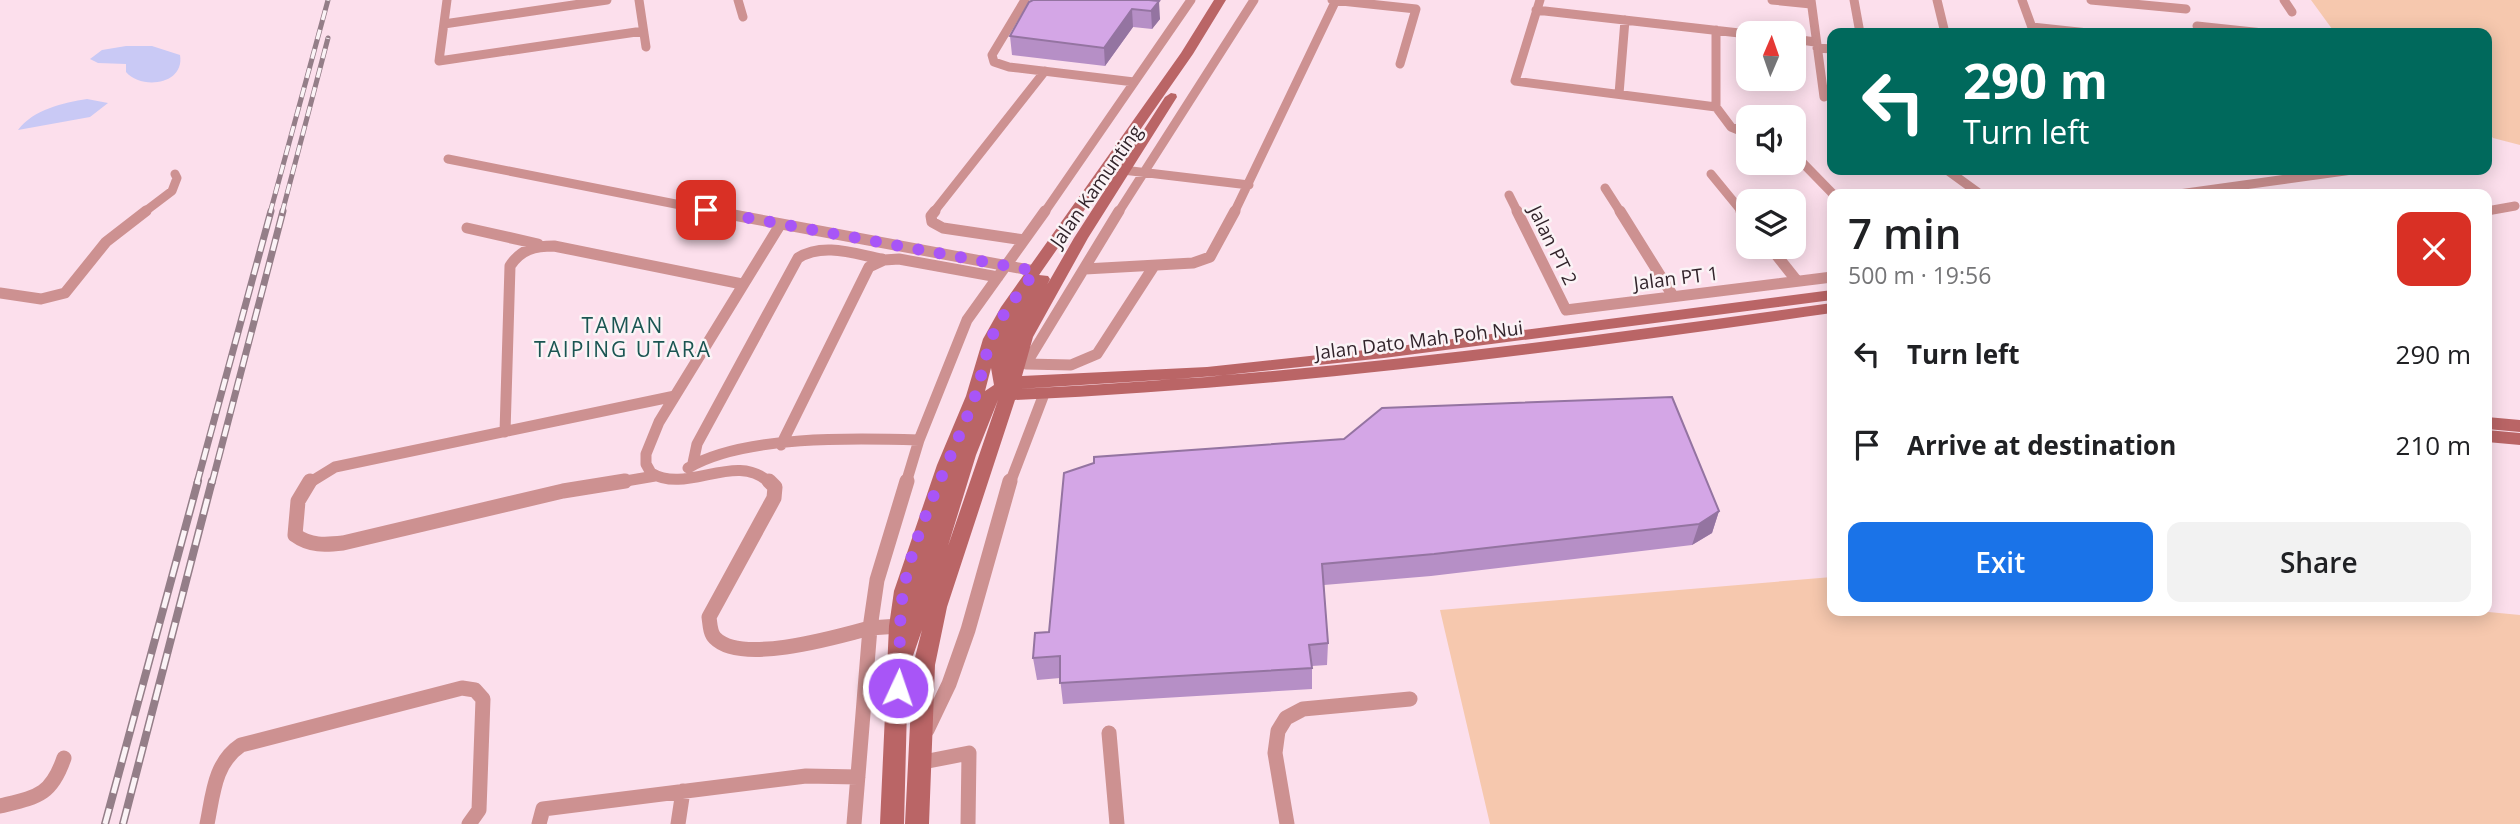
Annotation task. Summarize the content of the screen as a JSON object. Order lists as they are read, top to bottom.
{
  "streets": {
    "main road": ["Jalan Kamunting", "Jalan Dato Mah Poh Nui"],
    "street": ["Jalan PT 2", "Jalan PT 1"]
  },
  "crossings": [
    ["Jalan Kamunting", "Jalan Dato Mah Poh Nui"],
    ["Jalan PT 2", "Jalan PT 1"]
  ],
  "districts": ["TAMAN TAIPING UTARA"],
  "north": "top",
  "page": {
    "turn": ["290 m", "Turn left"],
    "heading": ["7 min", "500 m · 19:56"],
    "list": [
      {
        "name": "Turn left",
        "value": "290 m"
      },
      {
        "name": "Arrive at destination",
        "value": "210 m"
      }
    ],
    "buttons": ["Exit", "Share"]
  }
}
